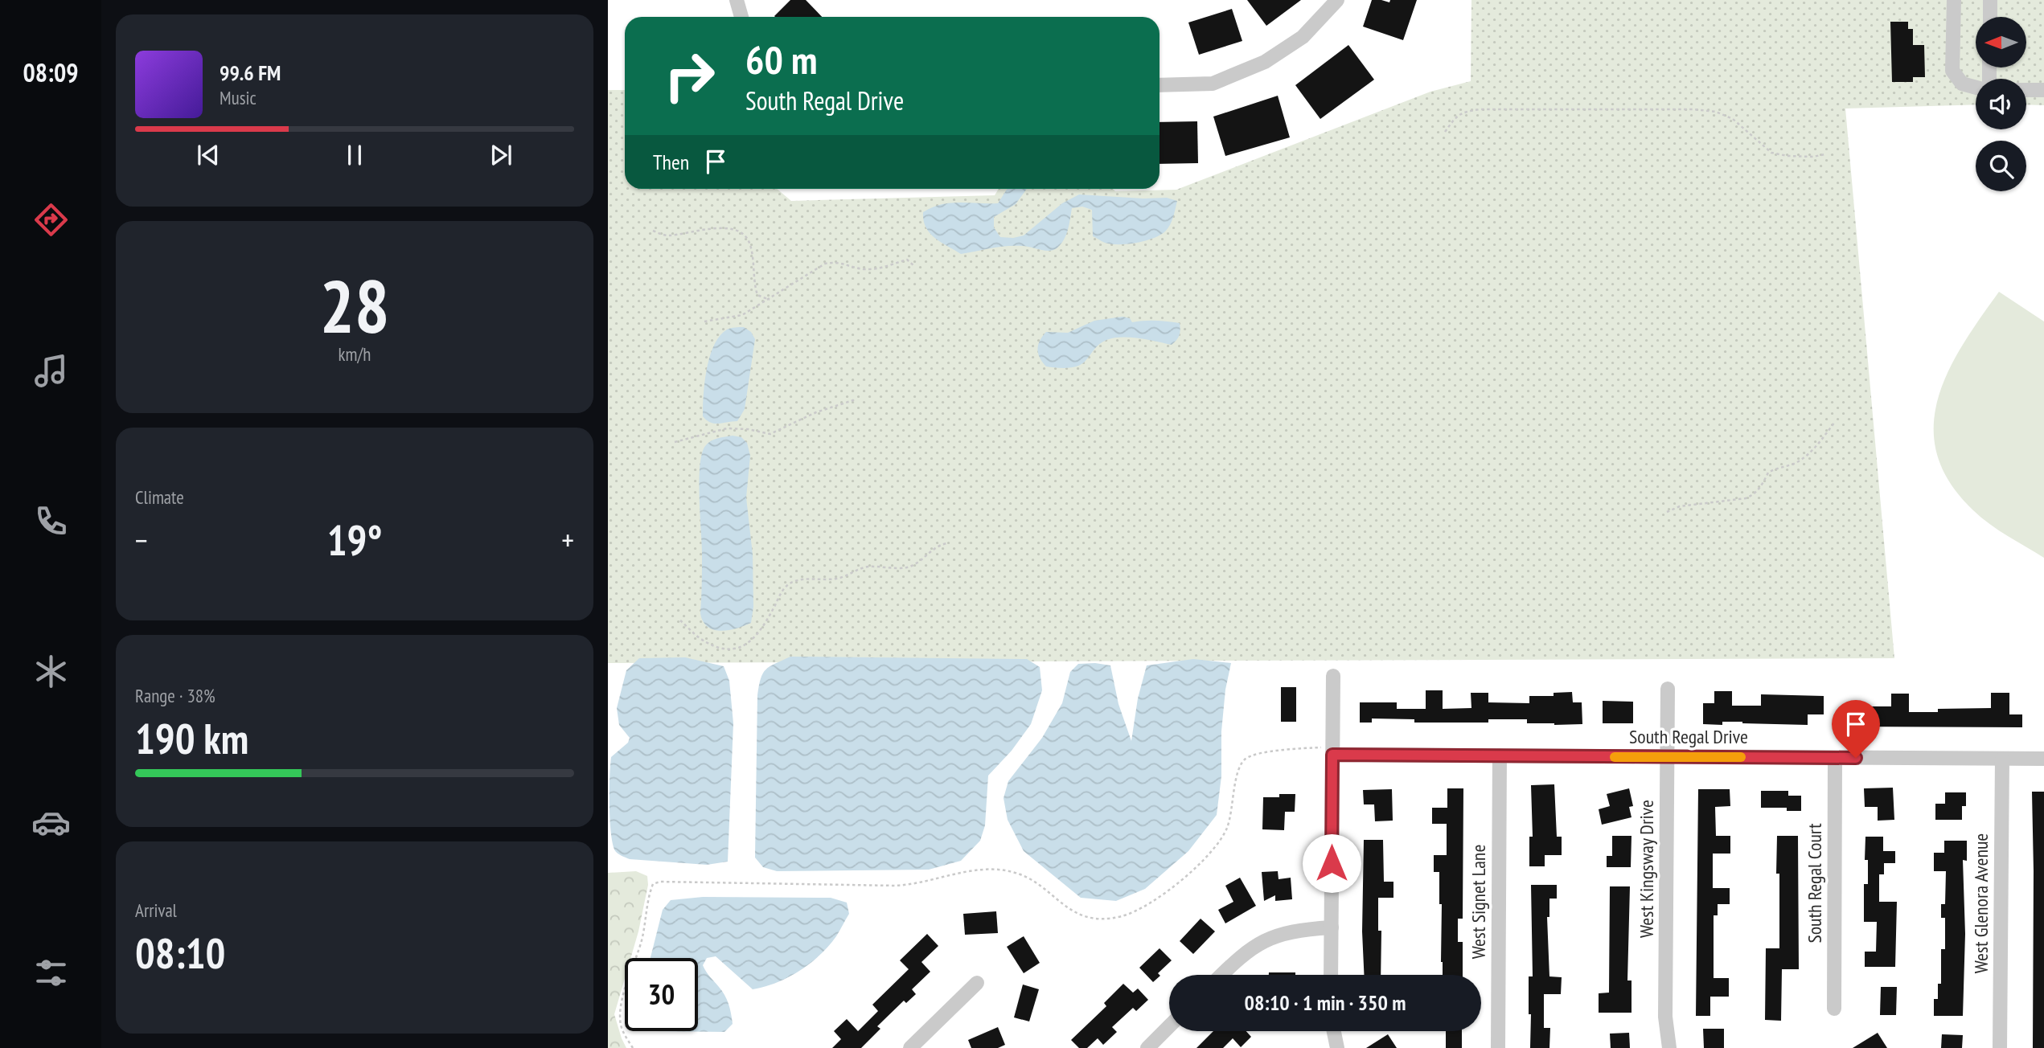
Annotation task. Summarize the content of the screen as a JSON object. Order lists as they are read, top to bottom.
{
  "streets": {
    "street": [
      "South Regal Drive",
      "West Kingsway Drive",
      "South Regal Court",
      "West Signet Lane",
      "West Glenora Avenue"
    ]
  },
  "crossings": [
    ["South Regal Drive", "West Kingsway Drive"],
    ["South Regal Drive", "South Regal Court"],
    ["South Regal Drive", "West Signet Lane"],
    ["South Regal Drive", "West Glenora Avenue"]
  ],
  "north": "left",
  "page": {
    "tabs": "08:09",
    "turn": ["60 m", "South Regal Drive"],
    "song": ["99.6 FM", "Music"],
    "then": "Then",
    "tile": [
      ["28", "km/h"],
      "Climate",
      ["Range · 38%", "190 km"],
      ["Arrival", "08:10"]
    ],
    "heat": ["−", "19°", "+"],
    "limit": "30",
    "trip": "08:10 · 1 min · 350 m"
  }
}
